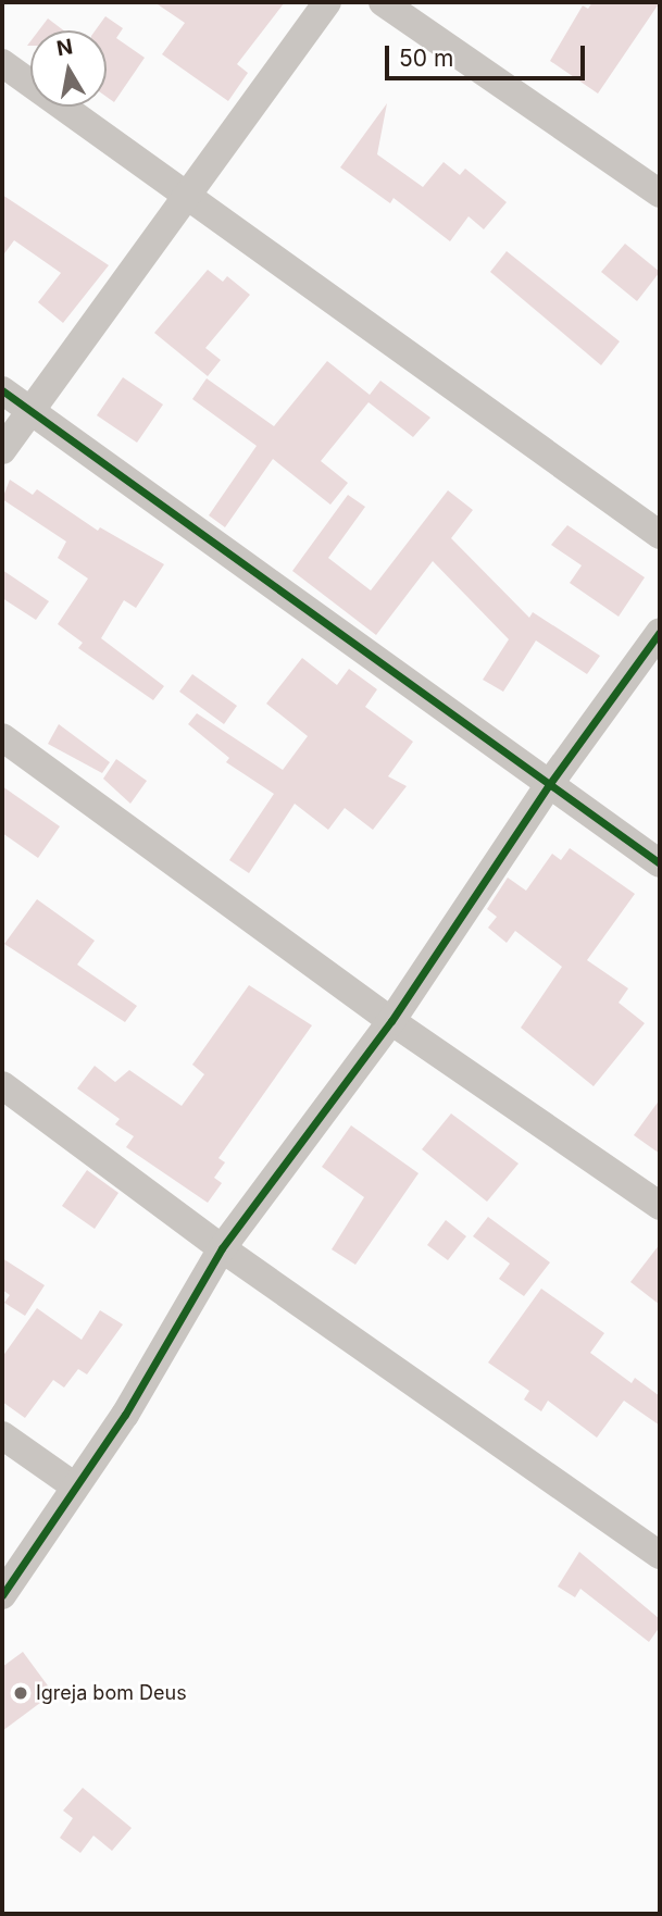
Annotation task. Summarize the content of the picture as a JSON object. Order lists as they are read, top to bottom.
{
  "places": ["Igreja bom Deus"],
  "scale_bar": "50 m",
  "north": "top"
}
